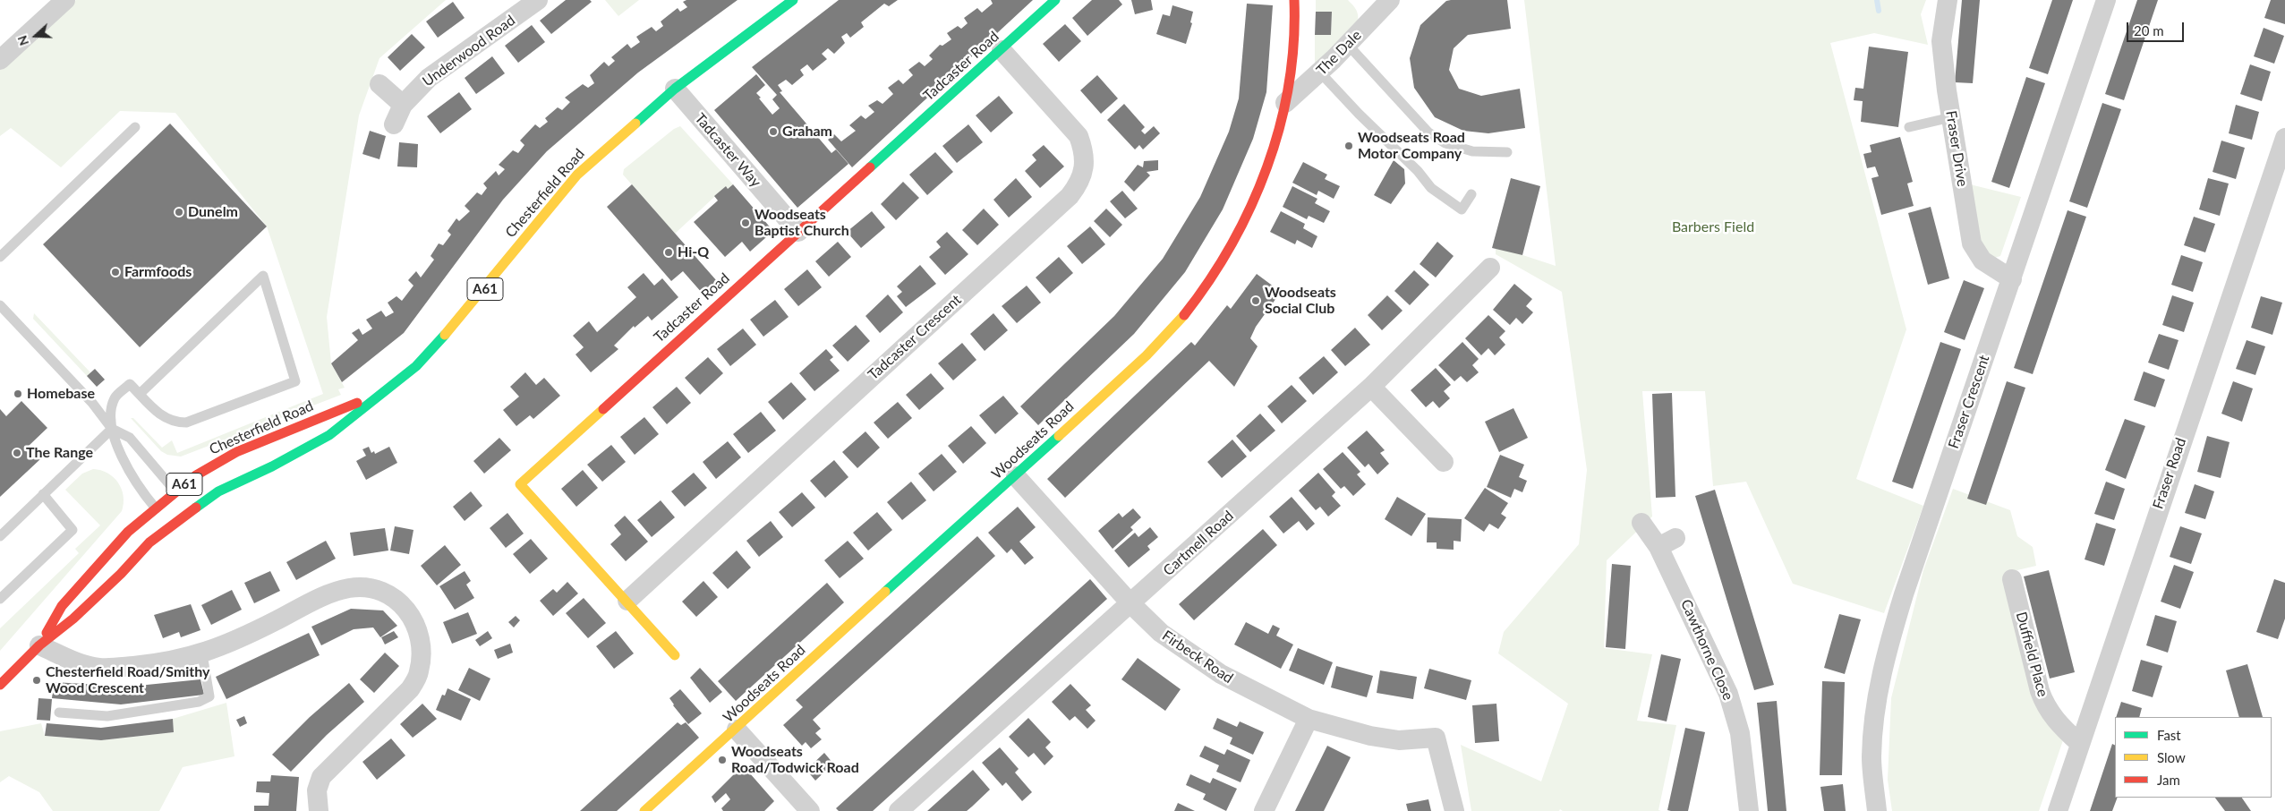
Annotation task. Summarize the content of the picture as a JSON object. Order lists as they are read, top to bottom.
{
  "streets": {
    "main road": [
      "Tadcaster Road",
      "Chesterfield Road",
      "A61",
      "Woodseats Road"
    ],
    "street": [
      "Underwood Road",
      "The Dale",
      "Fraser Drive",
      "Tadcaster Way",
      "Tadcaster Crescent",
      "Fraser Crescent",
      "Fraser Road",
      "Cartmell Road",
      "Cawthorne Close",
      "Duffield Place",
      "Firbeck Road"
    ]
  },
  "crossings": [
    ["The Dale", "Woodseats Road"],
    ["Tadcaster Road", "Tadcaster Way"],
    ["Tadcaster Road", "Tadcaster Crescent"],
    ["Fraser Drive", "Fraser Crescent"],
    ["Tadcaster Way", "Chesterfield Road"],
    ["Woodseats Road", "Firbeck Road"],
    ["Fraser Road", "Duffield Place"],
    ["Cartmell Road", "Firbeck Road"]
  ],
  "parks": ["Barbers Field"],
  "places": [
    "Graham",
    "Woodseats Road Motor Company",
    "Dunelm",
    "Woodseats Baptist Church",
    "Hi-Q",
    "Farmfoods",
    "Woodseats Social Club",
    "Homebase",
    "The Range",
    "Chesterfield Road/Smithy Wood Crescent",
    "Woodseats Road/Todwick Road"
  ],
  "legend": ["Fast", "Slow", "Jam"],
  "scale_bar": "20 m",
  "north": "left"
}
